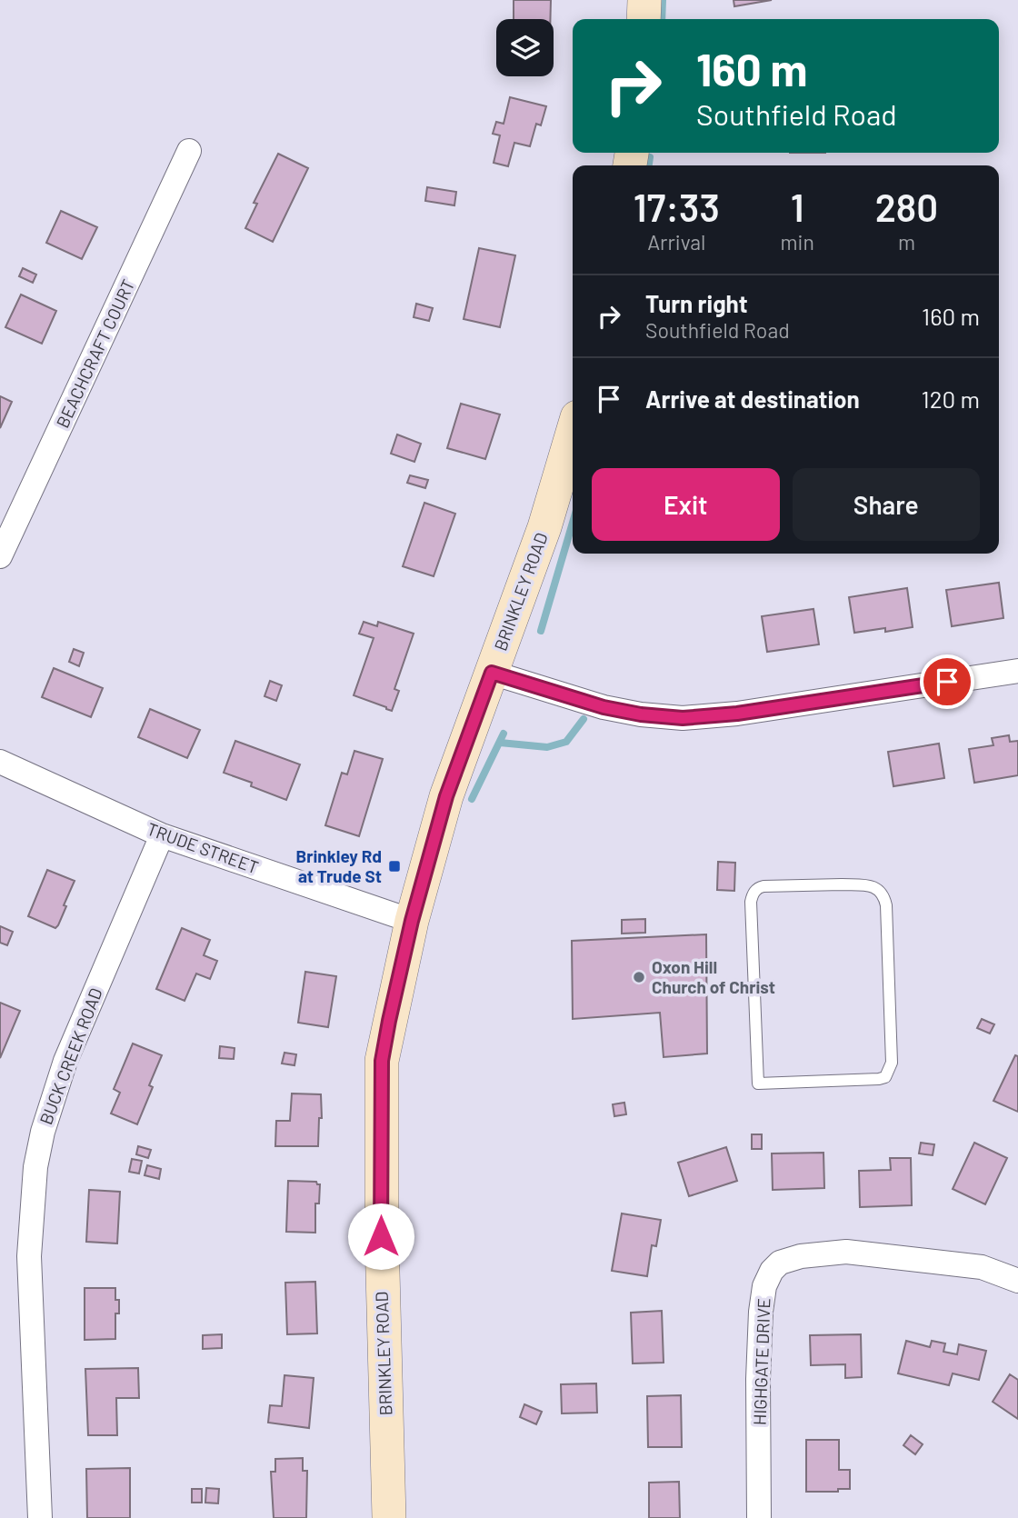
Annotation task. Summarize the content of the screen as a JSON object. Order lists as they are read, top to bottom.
{
  "streets": {
    "main road": ["BRINKLEY ROAD"],
    "street": [
      "BEACHCRAFT COURT",
      "TRUDE STREET",
      "BUCK CREEK ROAD",
      "HIGHGATE DRIVE"
    ]
  },
  "crossings": [
    ["BRINKLEY ROAD", "TRUDE STREET"],
    ["TRUDE STREET", "BUCK CREEK ROAD"]
  ],
  "places": {
    "transit": ["Brinkley Rd at Trude St"],
    "other": ["Oxon Hill Church of Christ"]
  },
  "page": {
    "turn": ["160 m", "Southfield Road"],
    "eta": [
      "17:33",
      "Arrival",
      "1",
      "min",
      "280",
      "m"
    ],
    "list": [
      {
        "name": "Turn right",
        "note": "Southfield Road",
        "value": "160 m"
      },
      {
        "name": "Arrive at destination",
        "value": "120 m"
      }
    ],
    "buttons": ["Exit", "Share"]
  }
}
